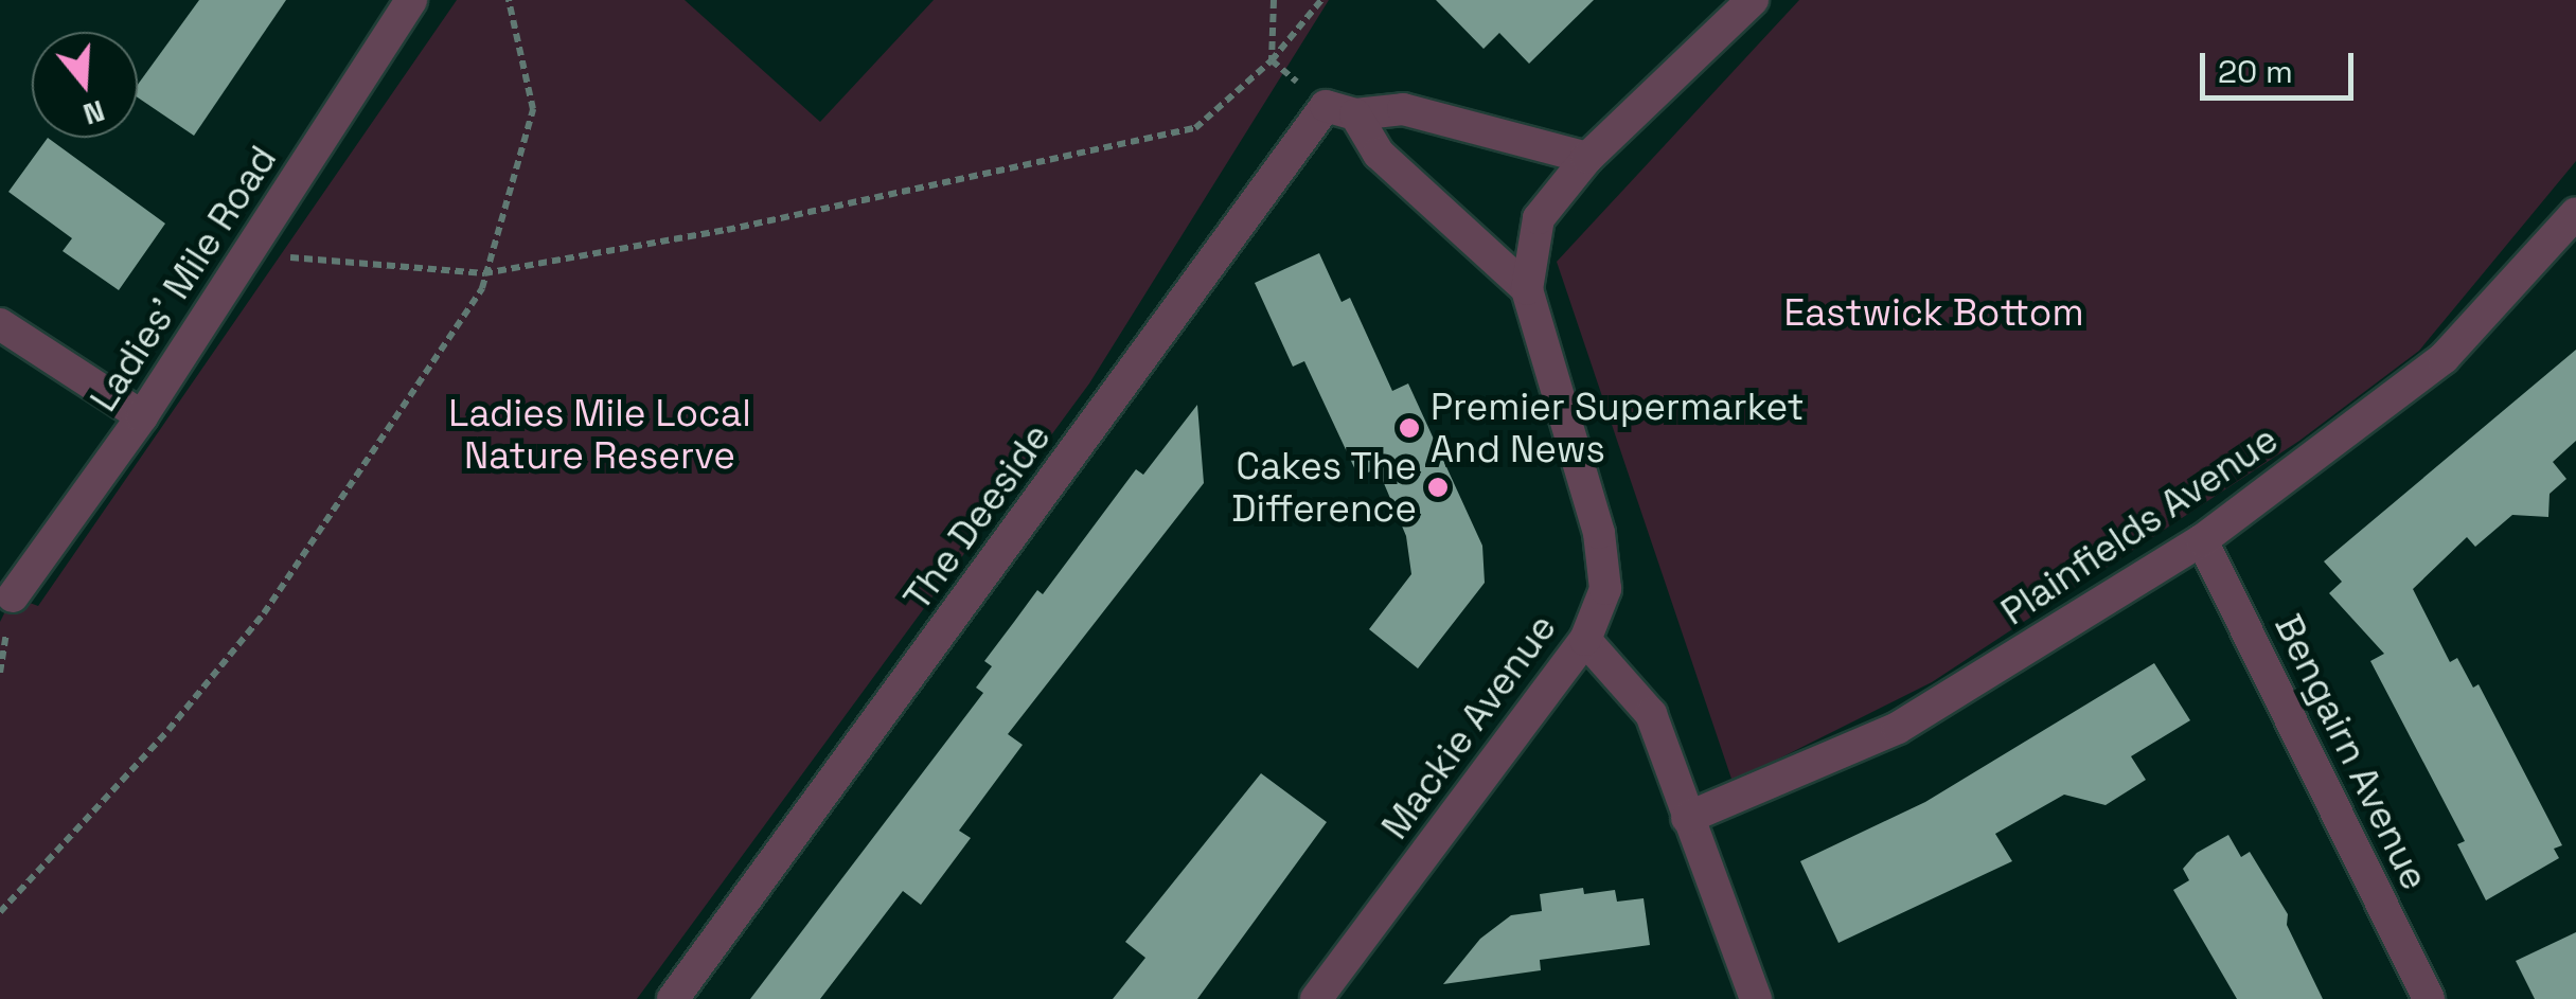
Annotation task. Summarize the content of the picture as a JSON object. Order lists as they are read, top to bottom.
{
  "streets": {
    "street": [
      "Ladies' Mile Road",
      "The Deeside",
      "Plainfields Avenue",
      "Mackie Avenue",
      "Bengairn Avenue"
    ]
  },
  "crossings": [
    ["The Deeside", "Mackie Avenue"],
    ["Plainfields Avenue", "Bengairn Avenue"]
  ],
  "parks": ["Eastwick Bottom", "Ladies Mile Local Nature Reserve"],
  "places": ["Premier Supermarket And News", "Cakes The Difference"],
  "scale_bar": "20 m",
  "north": "bottom"
}
